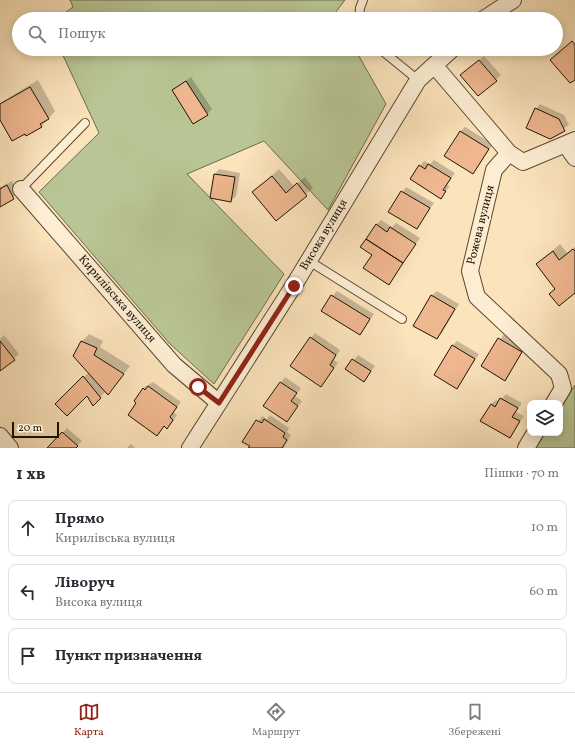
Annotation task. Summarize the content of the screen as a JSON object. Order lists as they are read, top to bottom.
{
  "streets": {
    "street": ["Рожева вулиця", "Висока вулиця", "Кирилівська вулиця"]
  },
  "crossings": [
    ["Висока вулиця", "Кирилівська вулиця"]
  ],
  "scale_bar": "20 m",
  "page": {
    "search": "Пошук",
    "scale": "20 m",
    "heading": ["1 хв", "Пішки · 70 m"],
    "list": [
      ["Прямо", "Кирилівська вулиця", "10 m"],
      ["Ліворуч", "Висока вулиця", "60 m"],
      "Пункт призначення"
    ],
    "nav": ["Карта", "Маршрут", "Збережені"]
  }
}
